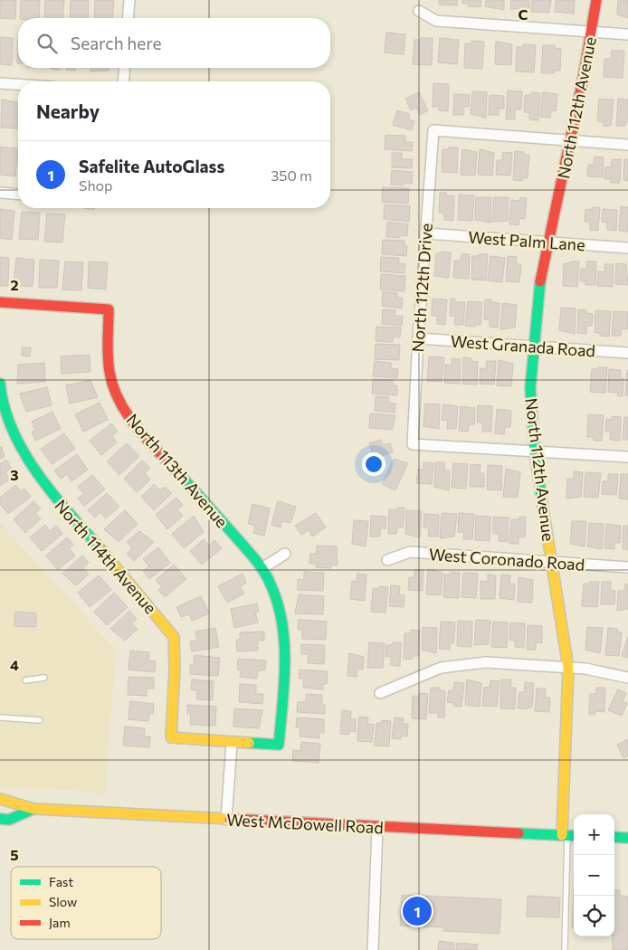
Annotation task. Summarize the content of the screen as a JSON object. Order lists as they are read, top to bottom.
{
  "streets": {
    "street": [
      "North 112th Avenue",
      "West Palm Lane",
      "North 112th Drive",
      "West Granada Road",
      "North 113th Avenue",
      "North 114th Avenue",
      "West Coronado Road",
      "West McDowell Road"
    ]
  },
  "crossings": [
    ["North 112th Avenue", "West Palm Lane"],
    ["North 112th Avenue", "North 112th Drive"],
    ["North 112th Avenue", "West Granada Road"],
    ["North 112th Avenue", "West Coronado Road"],
    ["North 112th Avenue", "West McDowell Road"],
    ["West Palm Lane", "North 112th Drive"],
    ["North 112th Drive", "West Granada Road"],
    ["North 113th Avenue", "North 114th Avenue"]
  ],
  "legend": ["Fast", "Slow", "Jam"],
  "page": {
    "search": "Search here",
    "heading": "Nearby",
    "list": [
      {
        "mark": "1",
        "name": "Safelite AutoGlass",
        "note": "Shop",
        "value": "350 m"
      }
    ],
    "map_buttons": ["+", "−"],
    "pins": "1"
  },
  "grid": {
    "columns": ["C"],
    "rows": [
      "2",
      "3",
      "4",
      "5"
    ]
  }
}
